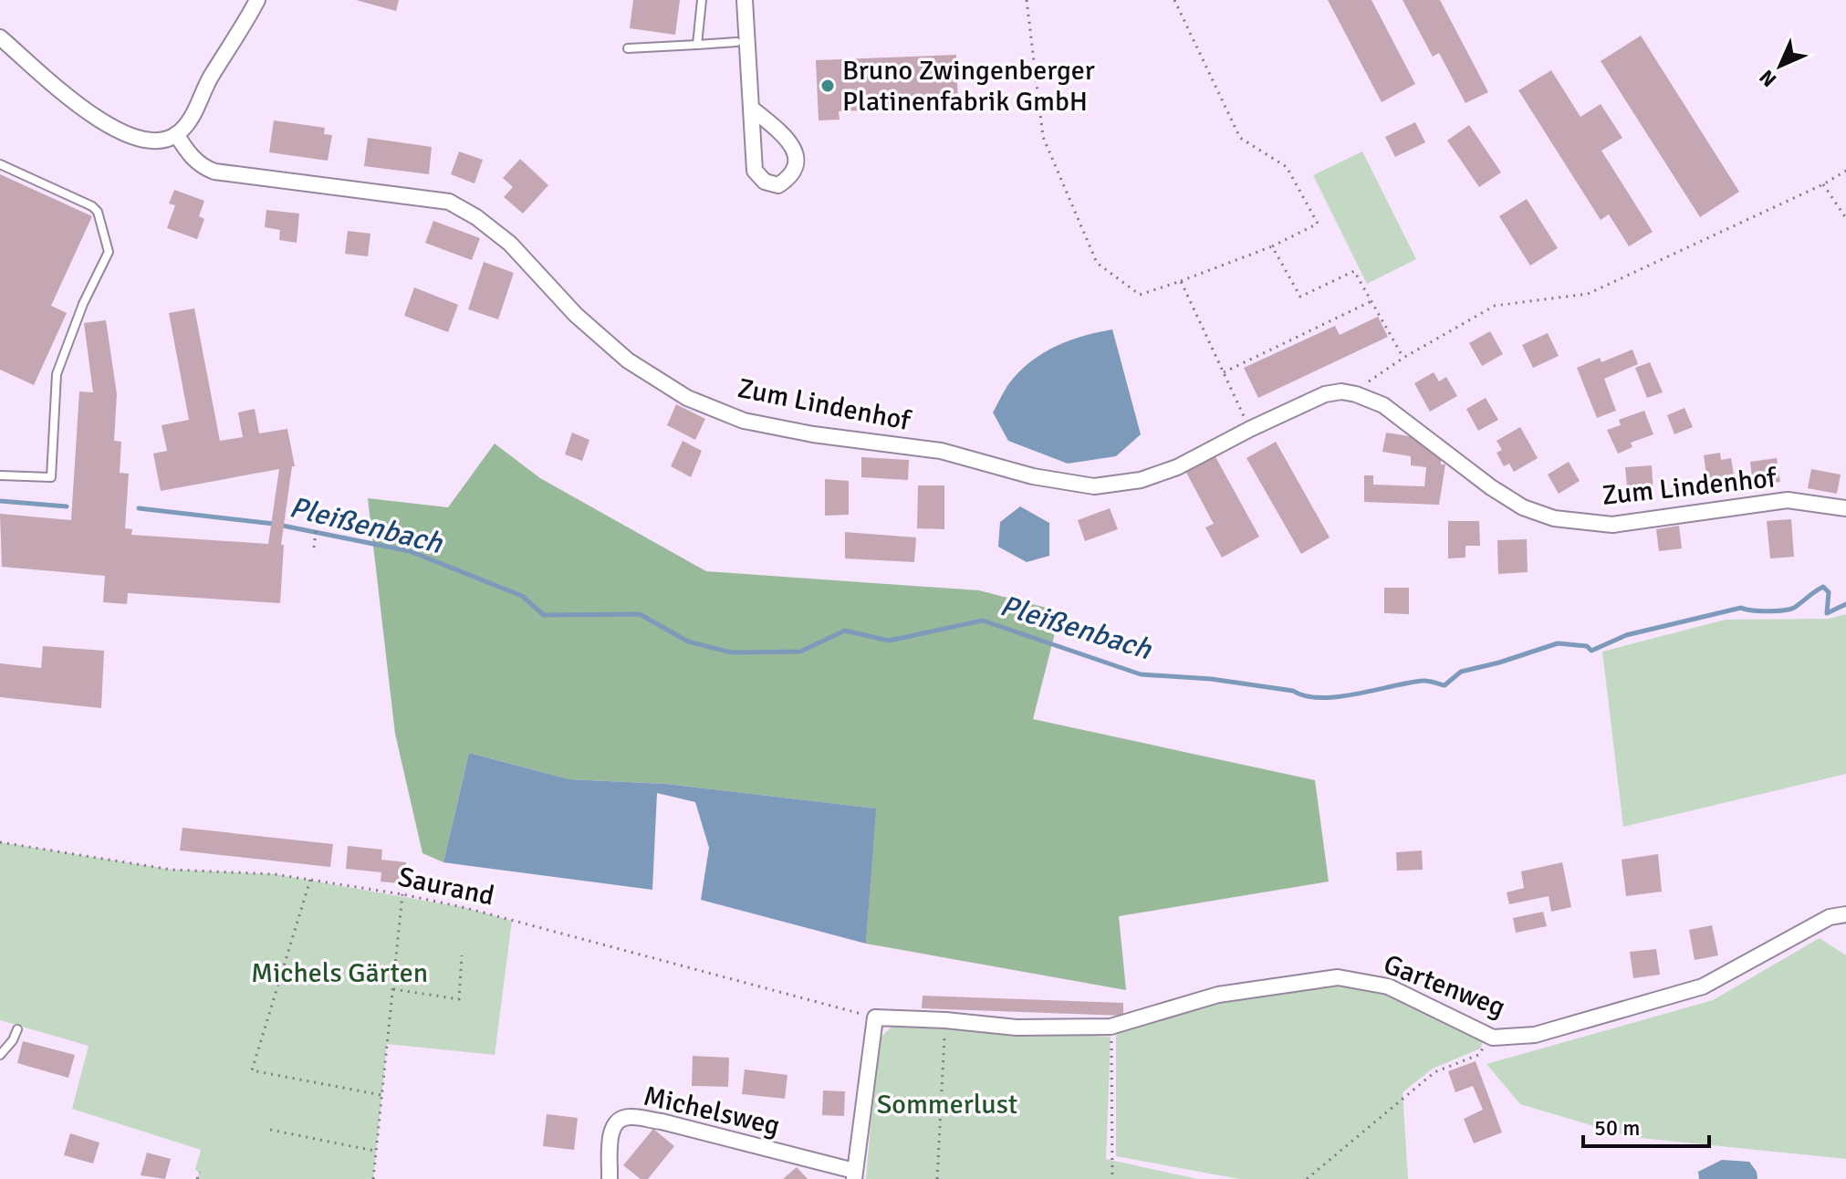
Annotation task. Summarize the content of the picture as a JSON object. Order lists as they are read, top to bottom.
{
  "streets": {
    "street": ["Zum Lindenhof", "Gartenweg", "Michelsweg"],
    "path": ["Saurand"]
  },
  "crossings": [
    ["Saurand", "Gartenweg"]
  ],
  "water": ["Pleißenbach"],
  "parks": ["Michels Gärten", "Sommerlust"],
  "places": ["Bruno Zwingenberger Platinenfabrik GmbH"],
  "scale_bar": "50 m",
  "north": "bottom left"
}
